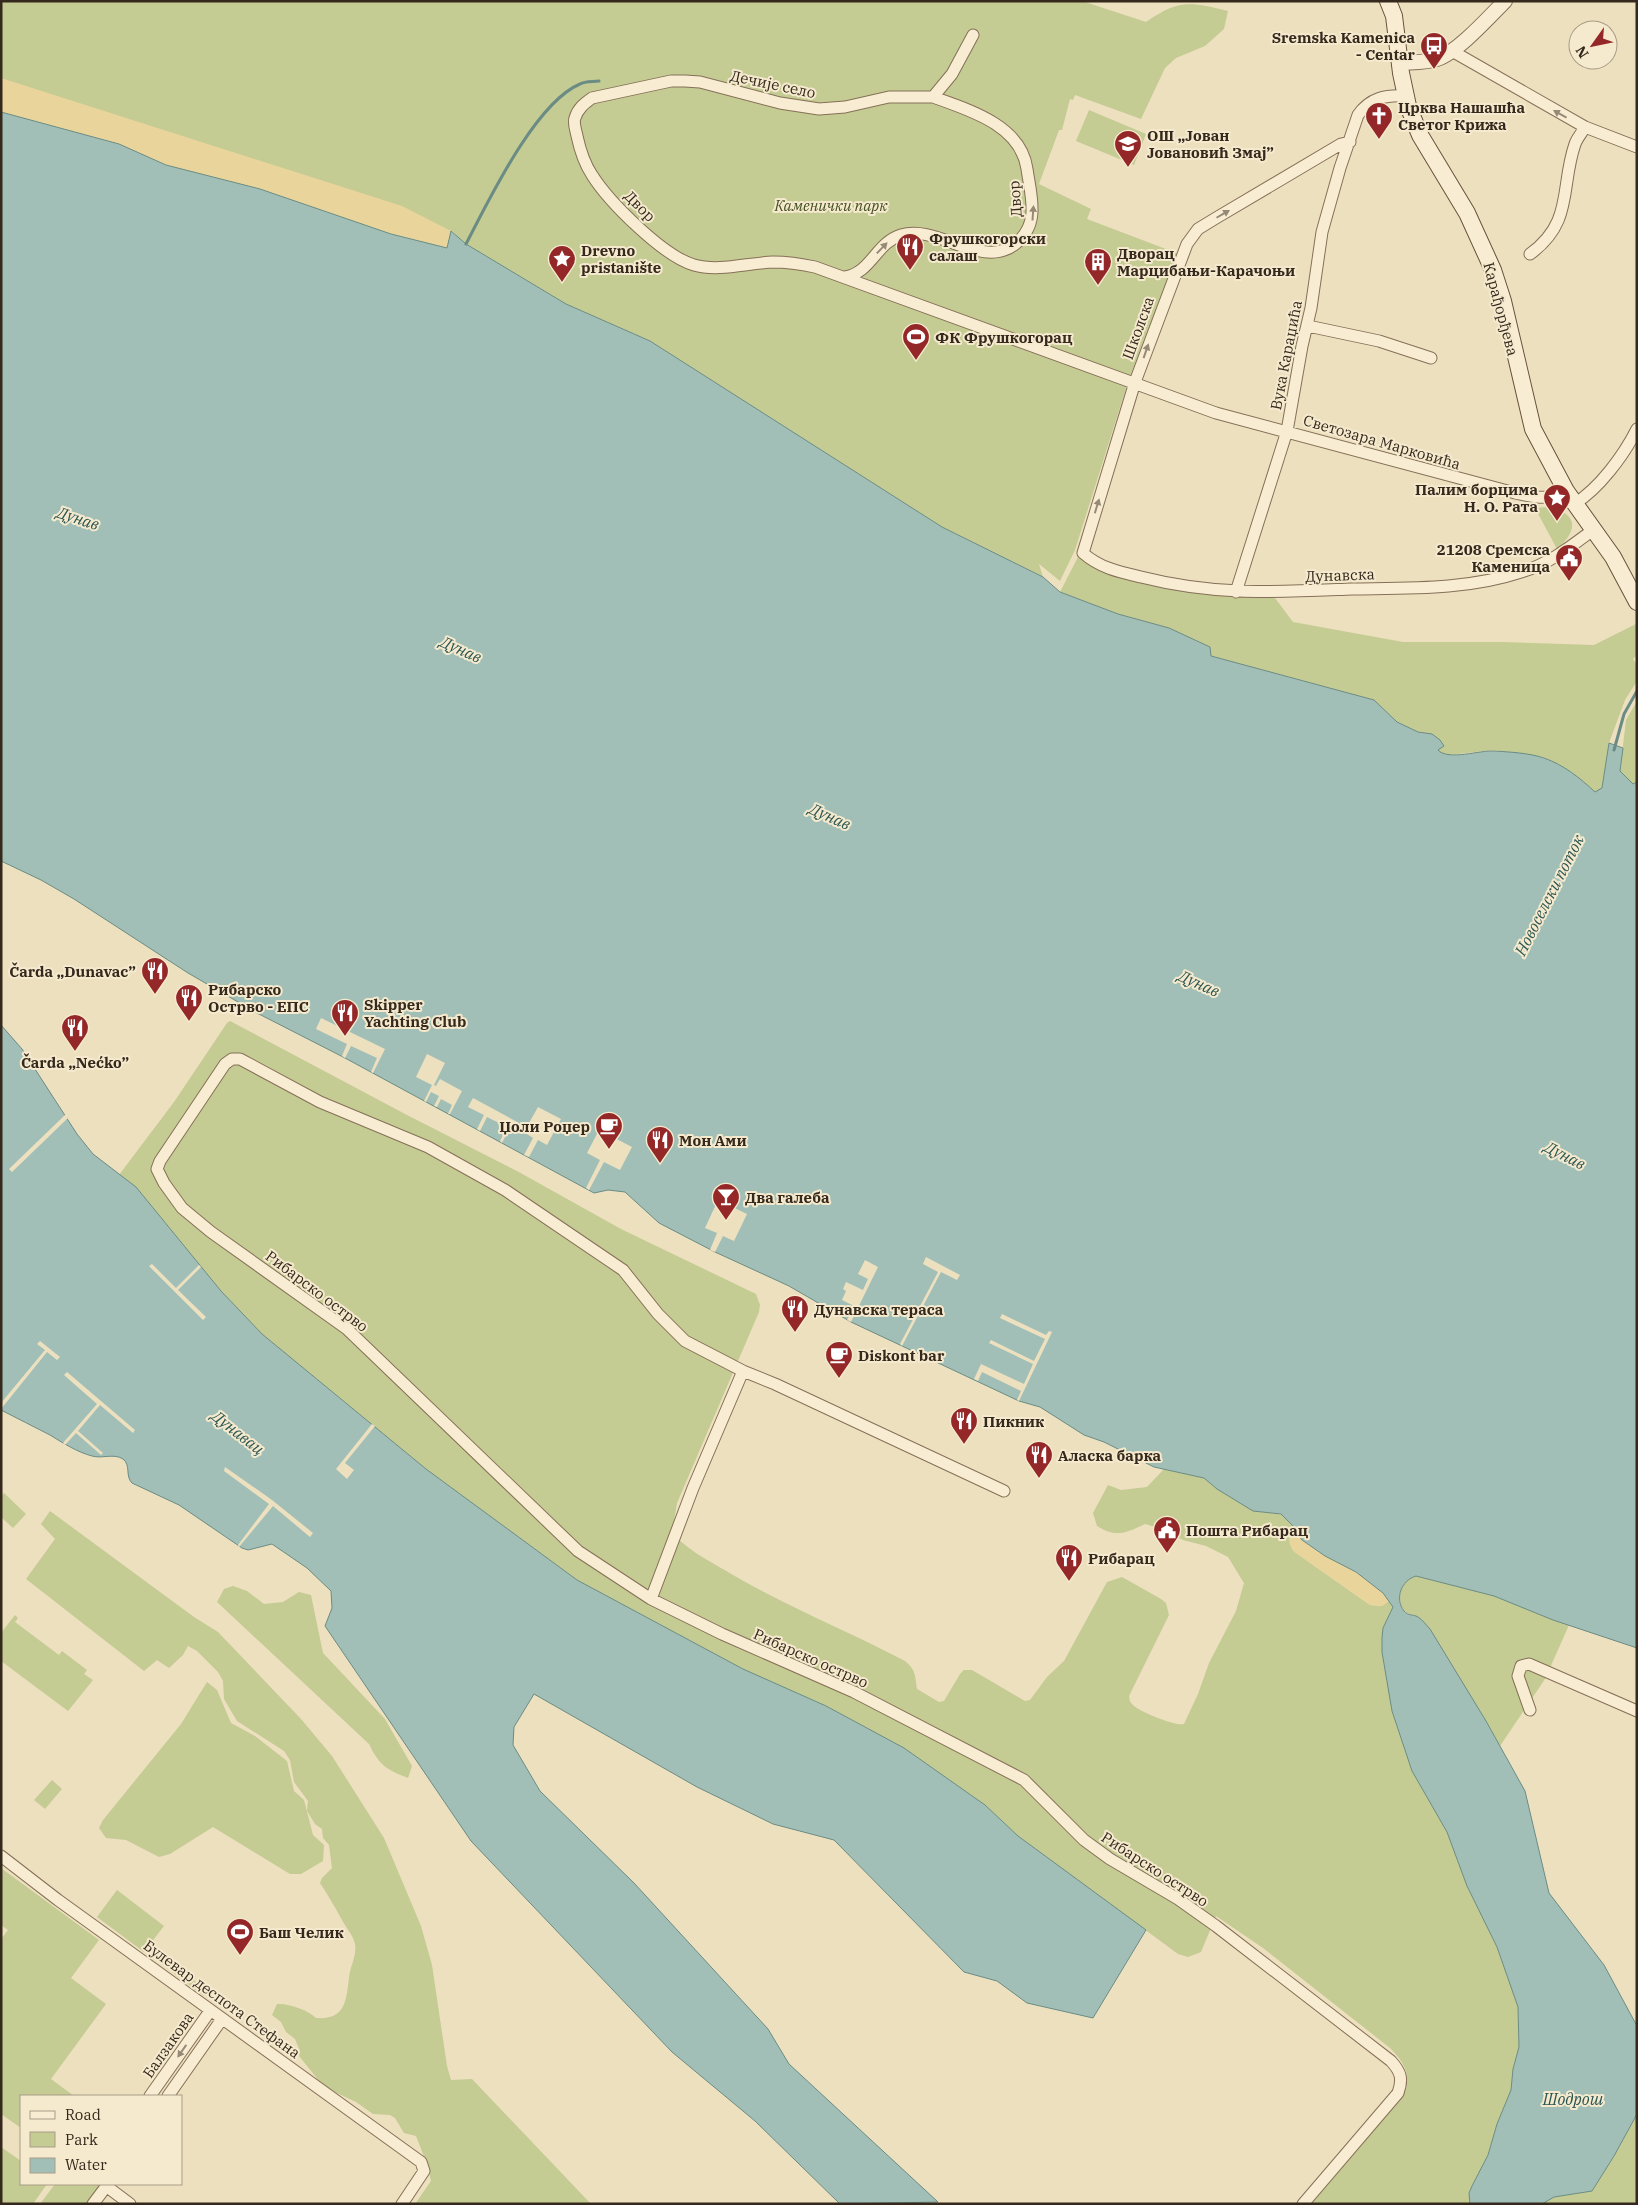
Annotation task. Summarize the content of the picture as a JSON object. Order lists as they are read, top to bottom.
{
  "streets": {
    "main road": ["Карађорђева"],
    "street": [
      "Дечије село",
      "Двор",
      "Школска",
      "Вука Караџића",
      "Светозара Марковића",
      "Дунавска",
      "Рибарско острво",
      "Булевар деспота Стефана",
      "Балзакова"
    ]
  },
  "crossings": [
    ["Дечије село", "Двор"],
    ["Двор", "Школска"],
    ["Двор", "Светозара Марковића"],
    ["Карађорђева", "Вука Караџића"],
    ["Карађорђева", "Светозара Марковића"],
    ["Карађорђева", "Дунавска"],
    ["Школска", "Вука Караџића"],
    ["Школска", "Светозара Марковића"],
    ["Школска", "Дунавска"],
    ["Вука Караџића", "Светозара Марковића"],
    ["Вука Караџића", "Дунавска"],
    ["Булевар деспота Стефана", "Балзакова"]
  ],
  "one_way": ["Школска"],
  "water": [
    "Дунав",
    "Новоселски поток",
    "Дунавац",
    "Шодрош"
  ],
  "parks": ["Каменички парк"],
  "places": {
    "bus stop": ["Sremska Kamenica - Centar"],
    "church": ["Црква Нашашћа Светог Крижа"],
    "school or university": ["ОШ „Јован Јовановић Змај”"],
    "restaurant": [
      "Фрушкогорски салаш",
      "Čarda „Dunavac”",
      "Рибарско Острво - ЕПС",
      "Skipper Yachting Club",
      "Čarda „Nećko”",
      "Мон Ами",
      "Дунавска тераса",
      "Пикник",
      "Аласка барка",
      "Рибарац"
    ],
    "place": ["Drevno pristanište", "Палим борцима Н. О. Рата"],
    "building": ["Дворац Марцибањи-Карачоњи"],
    "sports": ["ФК Фрушкогорац", "Баш Челик"],
    "public building": ["21208 Сремска Каменица", "Пошта Рибарац"],
    "cafe": ["Џоли Роџер", "Diskont bar"],
    "bar": ["Два галеба"]
  },
  "legend": ["Road", "Park", "Water"],
  "north": "bottom left"
}
